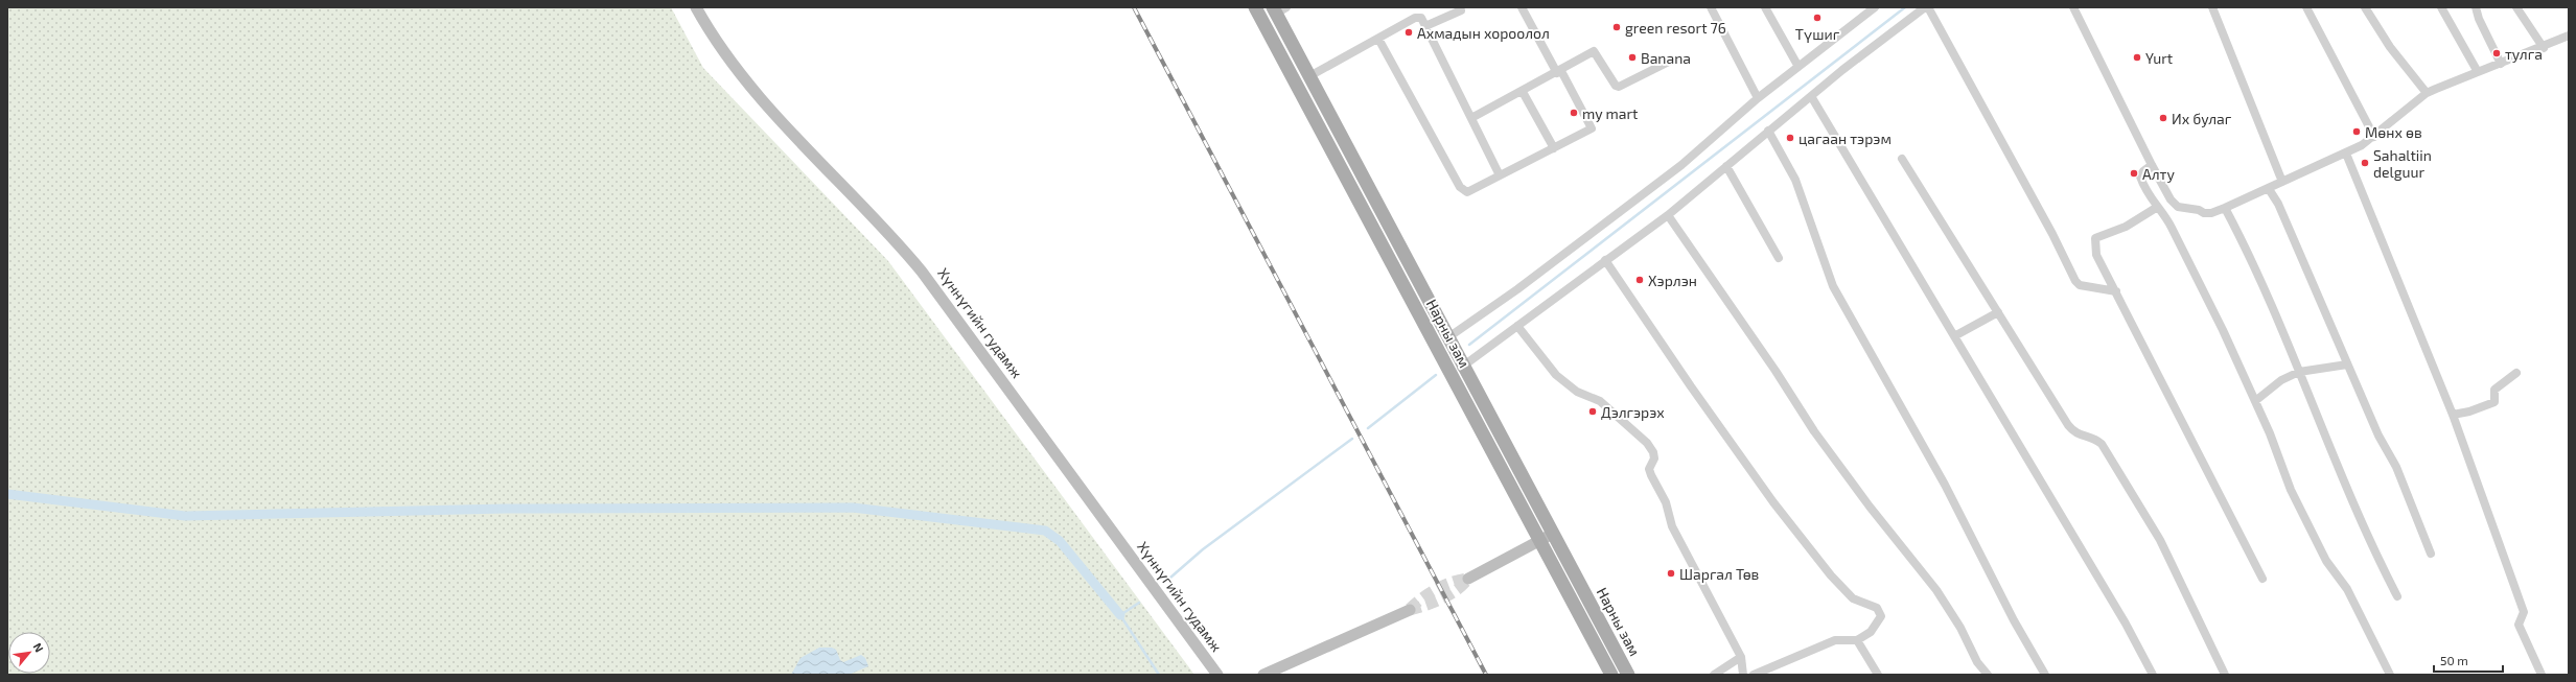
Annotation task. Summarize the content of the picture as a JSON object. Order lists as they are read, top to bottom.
{
  "streets": {
    "main road": ["Хүннүгийн гудамж", "Нарны зам"]
  },
  "places": [
    "Түшиг",
    "green resort 76",
    "Ахмадын хороолол",
    "тулга",
    "Banana",
    "Yurt",
    "my mart",
    "Их булаг",
    "Мөнх өв",
    "цагаан тэрэм",
    "Sahaltiin delguur",
    "Алту",
    "Хэрлэн",
    "Дэлгэрэх",
    "Шаргал Төв"
  ],
  "scale_bar": "50 m",
  "north": "top right"
}
